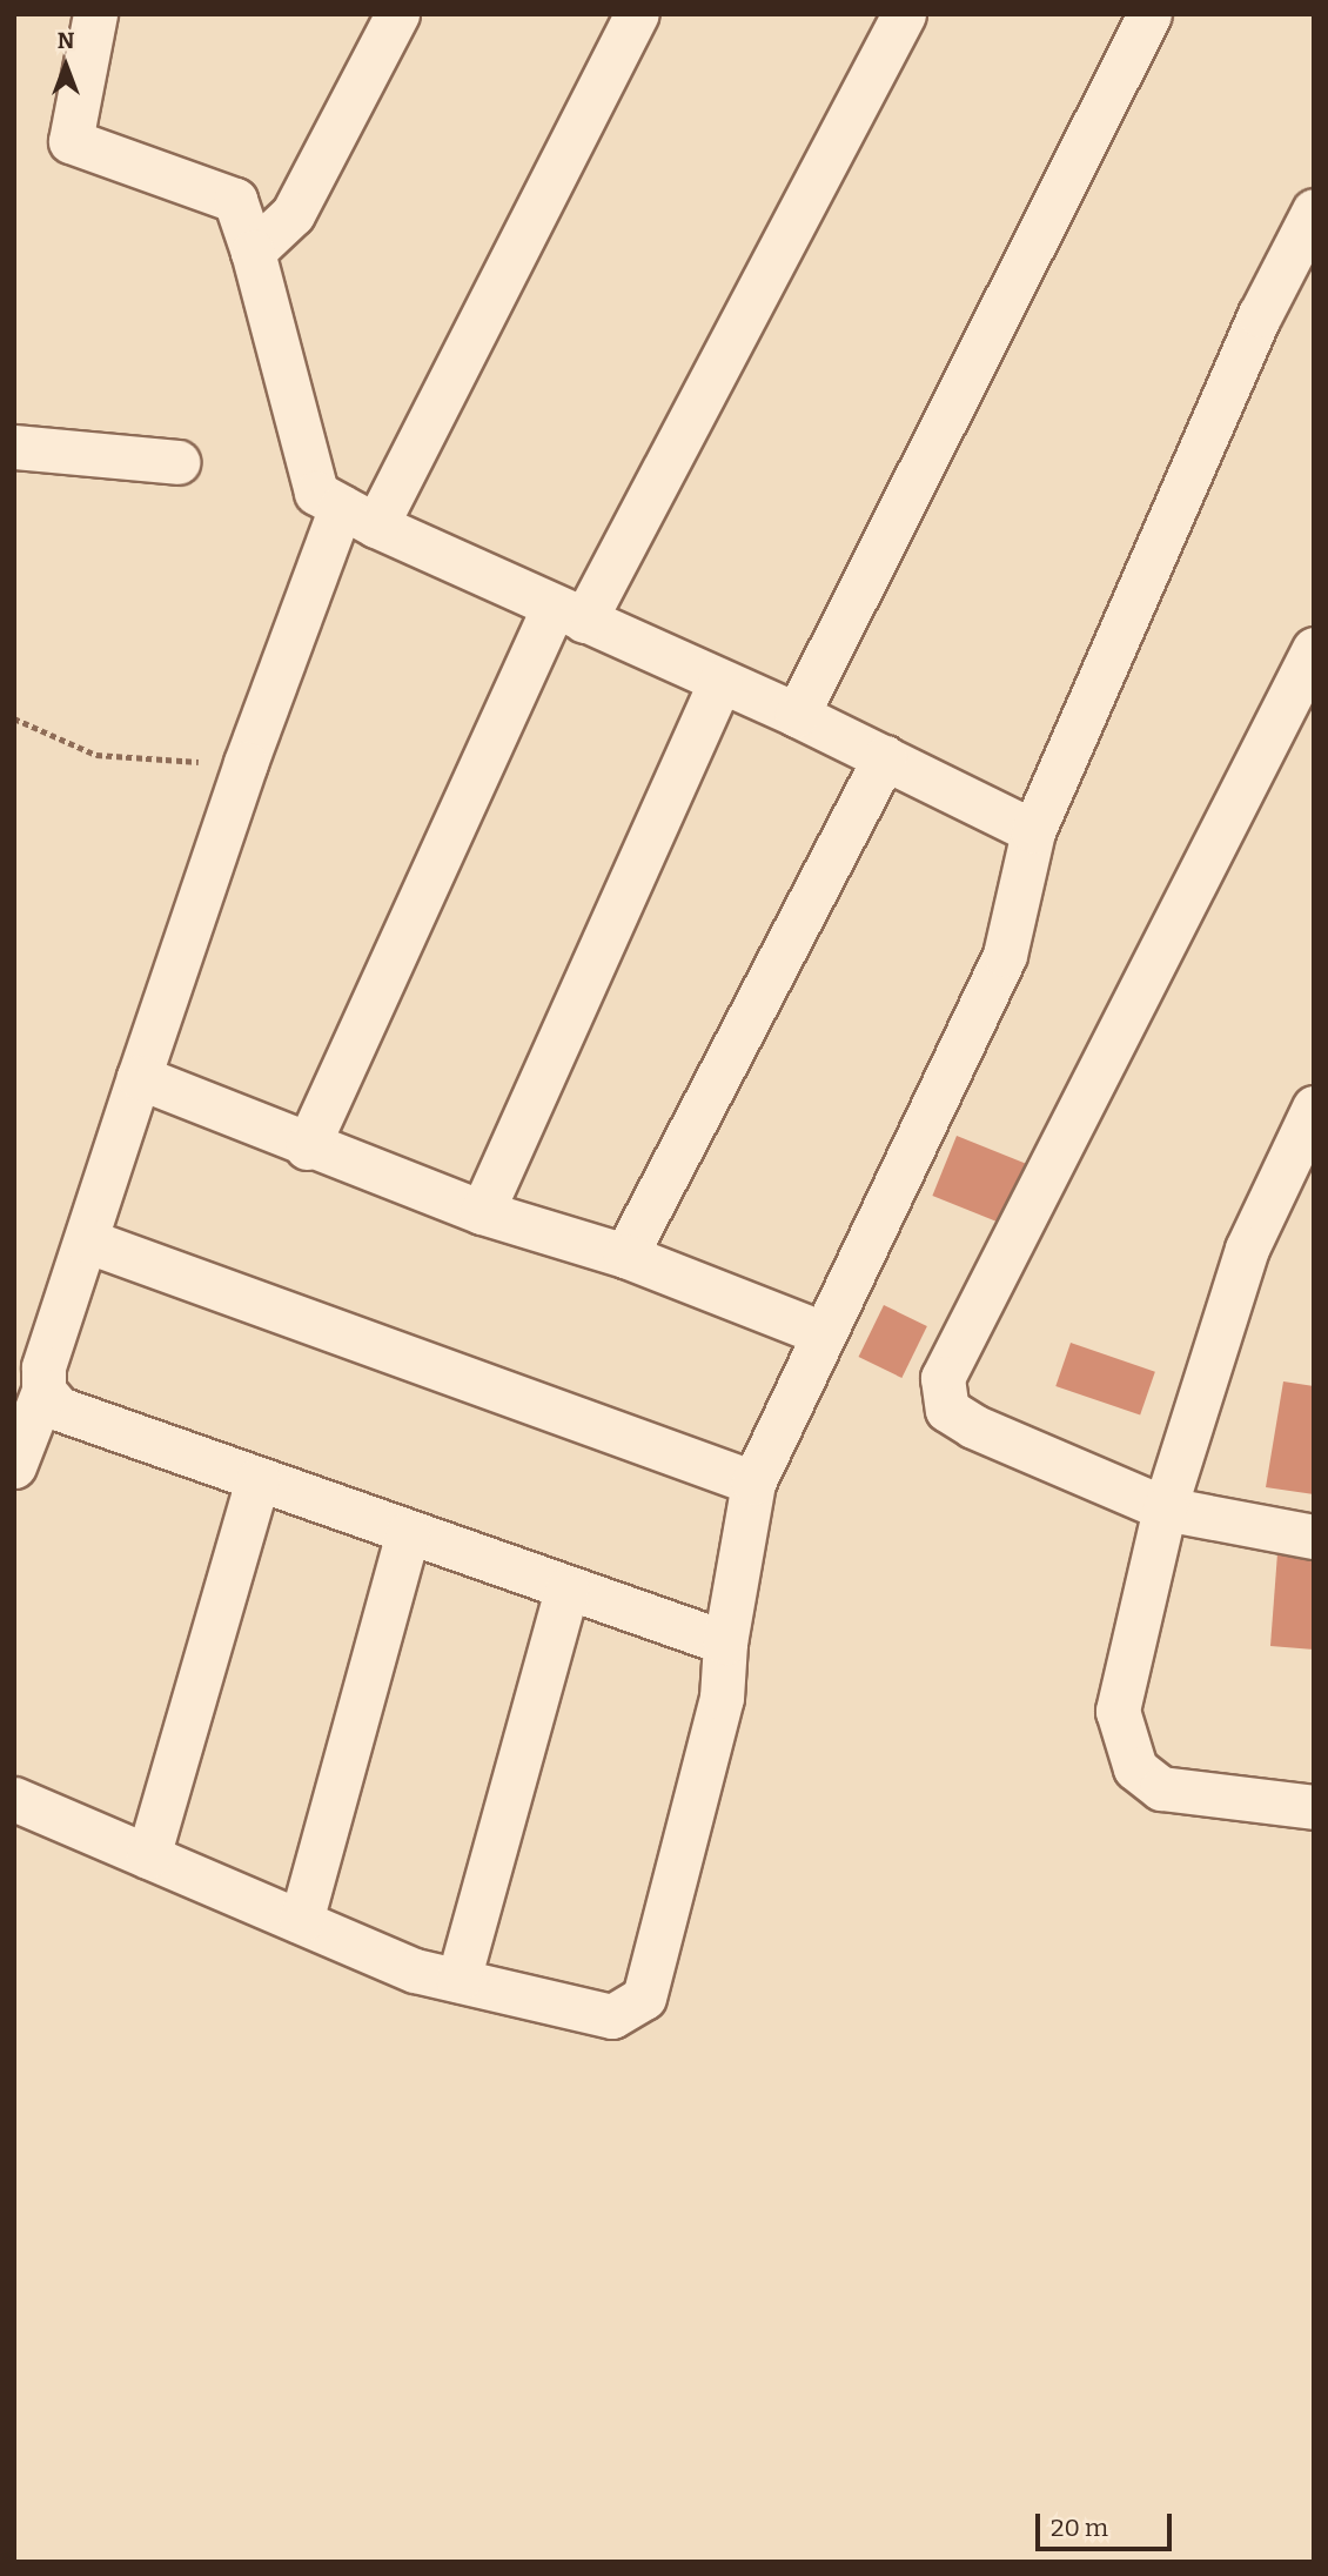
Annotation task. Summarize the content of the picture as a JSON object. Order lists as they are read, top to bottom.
{
  "scale_bar": "20 m",
  "north": "top"
}
